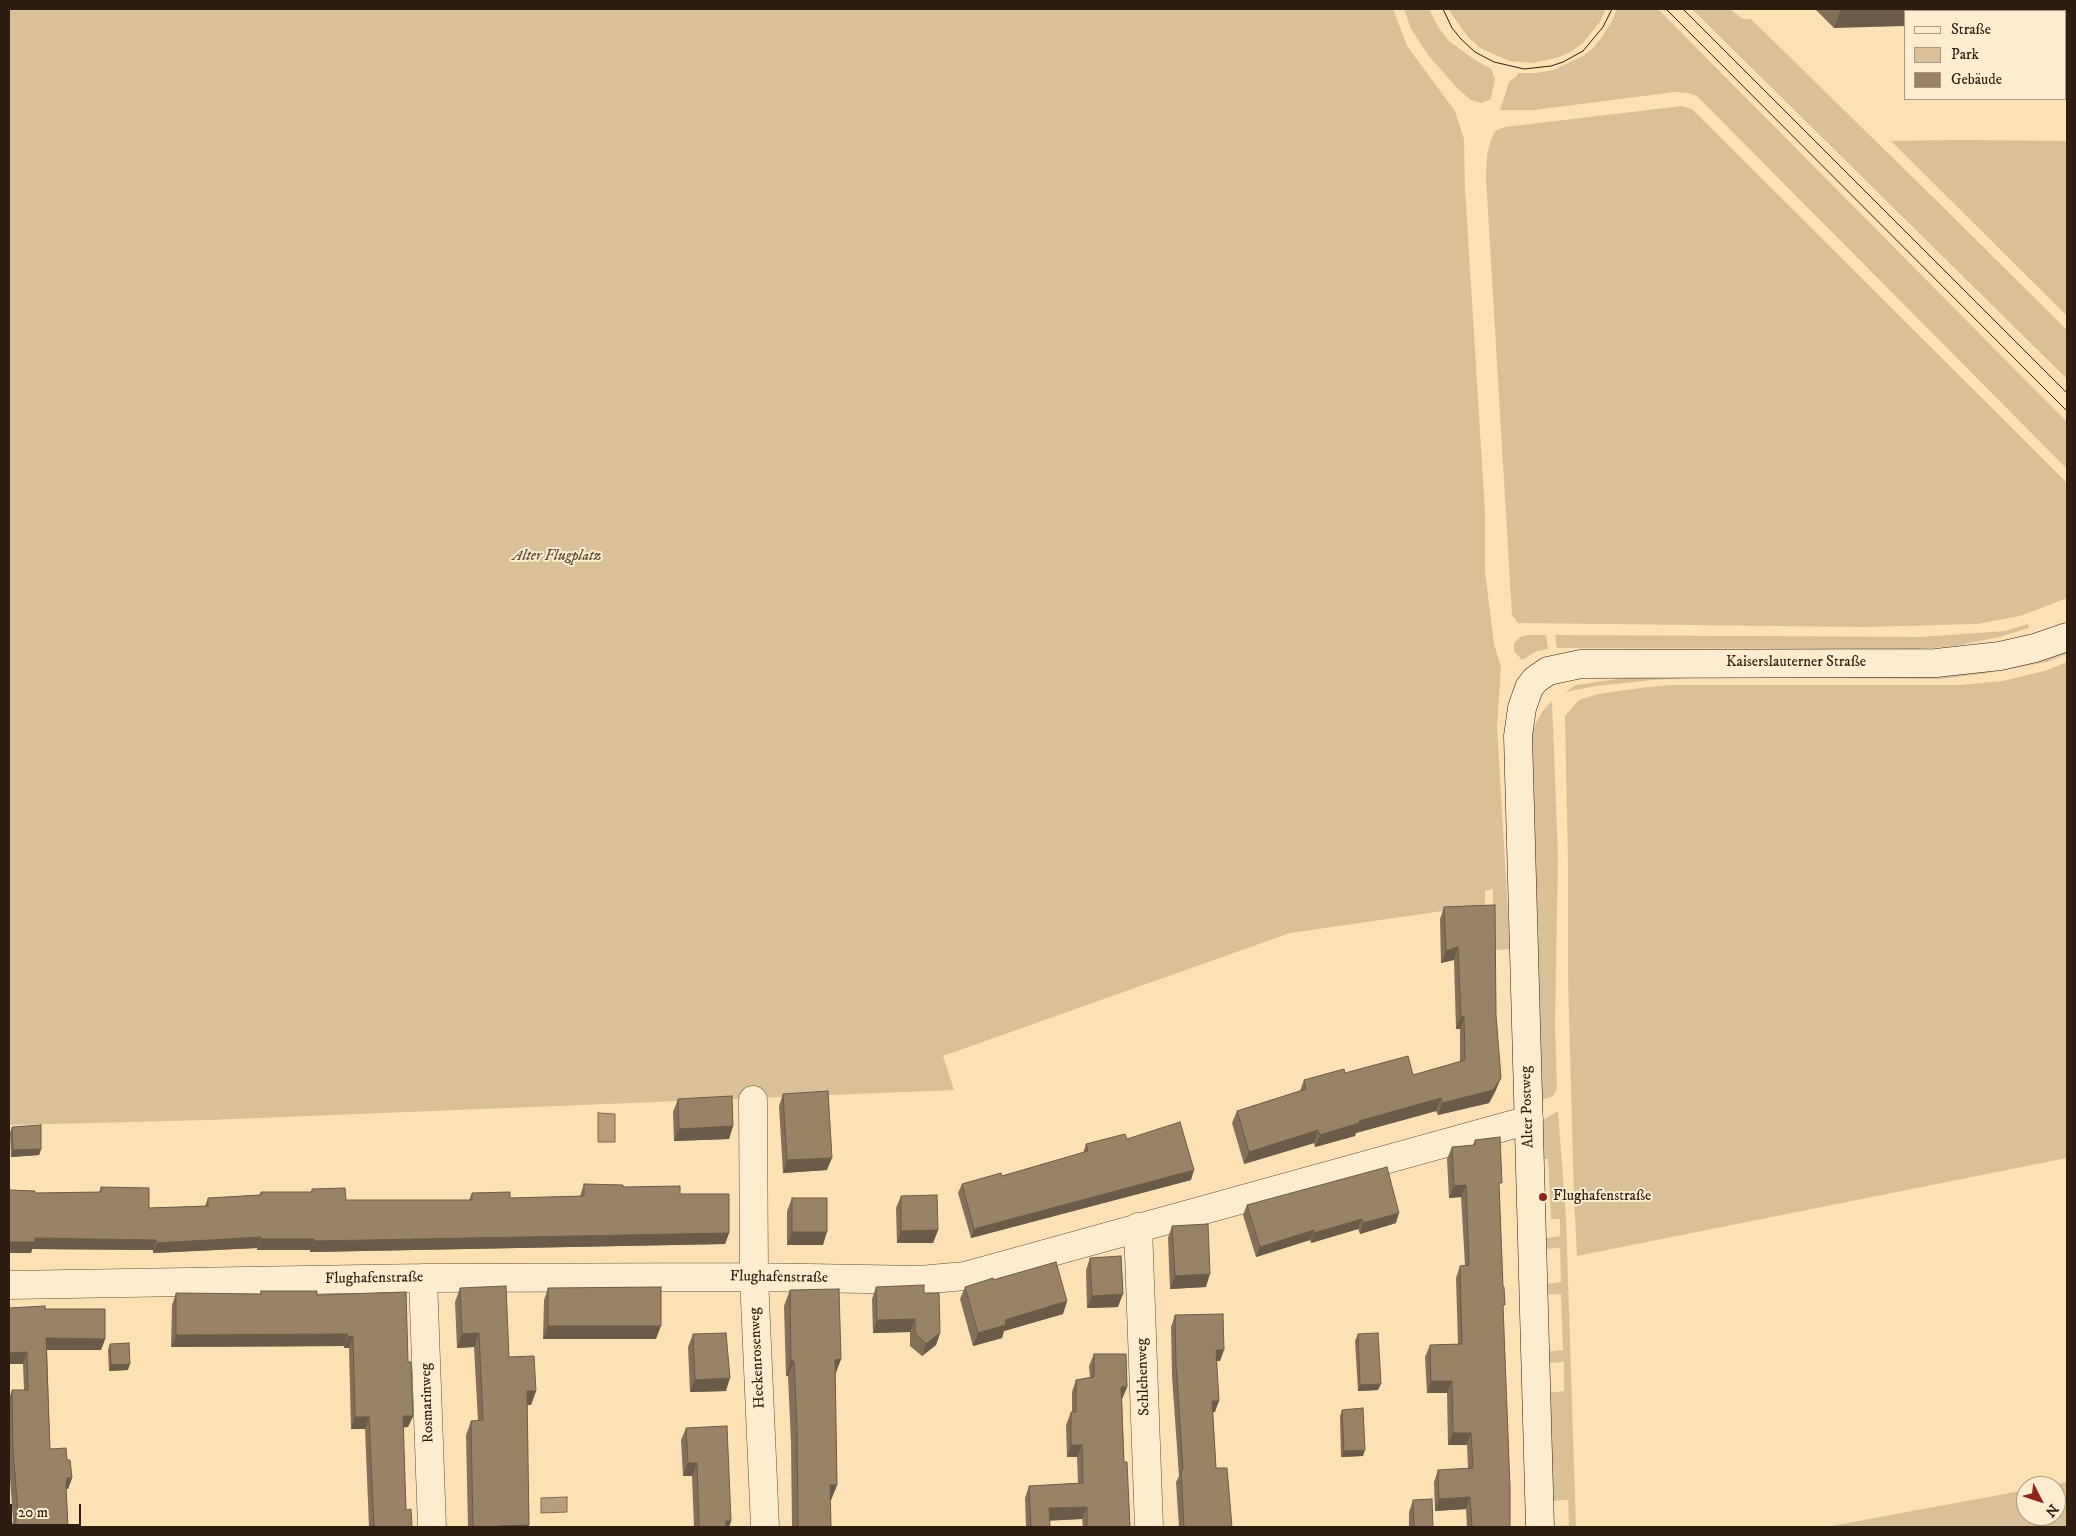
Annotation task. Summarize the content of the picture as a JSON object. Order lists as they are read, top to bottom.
{
  "streets": {
    "street": [
      "Kaiserslauterner Straße",
      "Alter Postweg",
      "Flughafenstraße",
      "Heckenrosenweg",
      "Schlehenweg",
      "Rosmarinweg"
    ]
  },
  "crossings": [
    ["Kaiserslauterner Straße", "Alter Postweg"],
    ["Alter Postweg", "Flughafenstraße"],
    ["Flughafenstraße", "Heckenrosenweg"],
    ["Flughafenstraße", "Schlehenweg"],
    ["Flughafenstraße", "Rosmarinweg"]
  ],
  "parks": ["Alter Flugplatz"],
  "places": ["Flughafenstraße"],
  "legend": ["Straße", "Park", "Gebäude"],
  "scale_bar": "20 m",
  "north": "bottom right"
}
